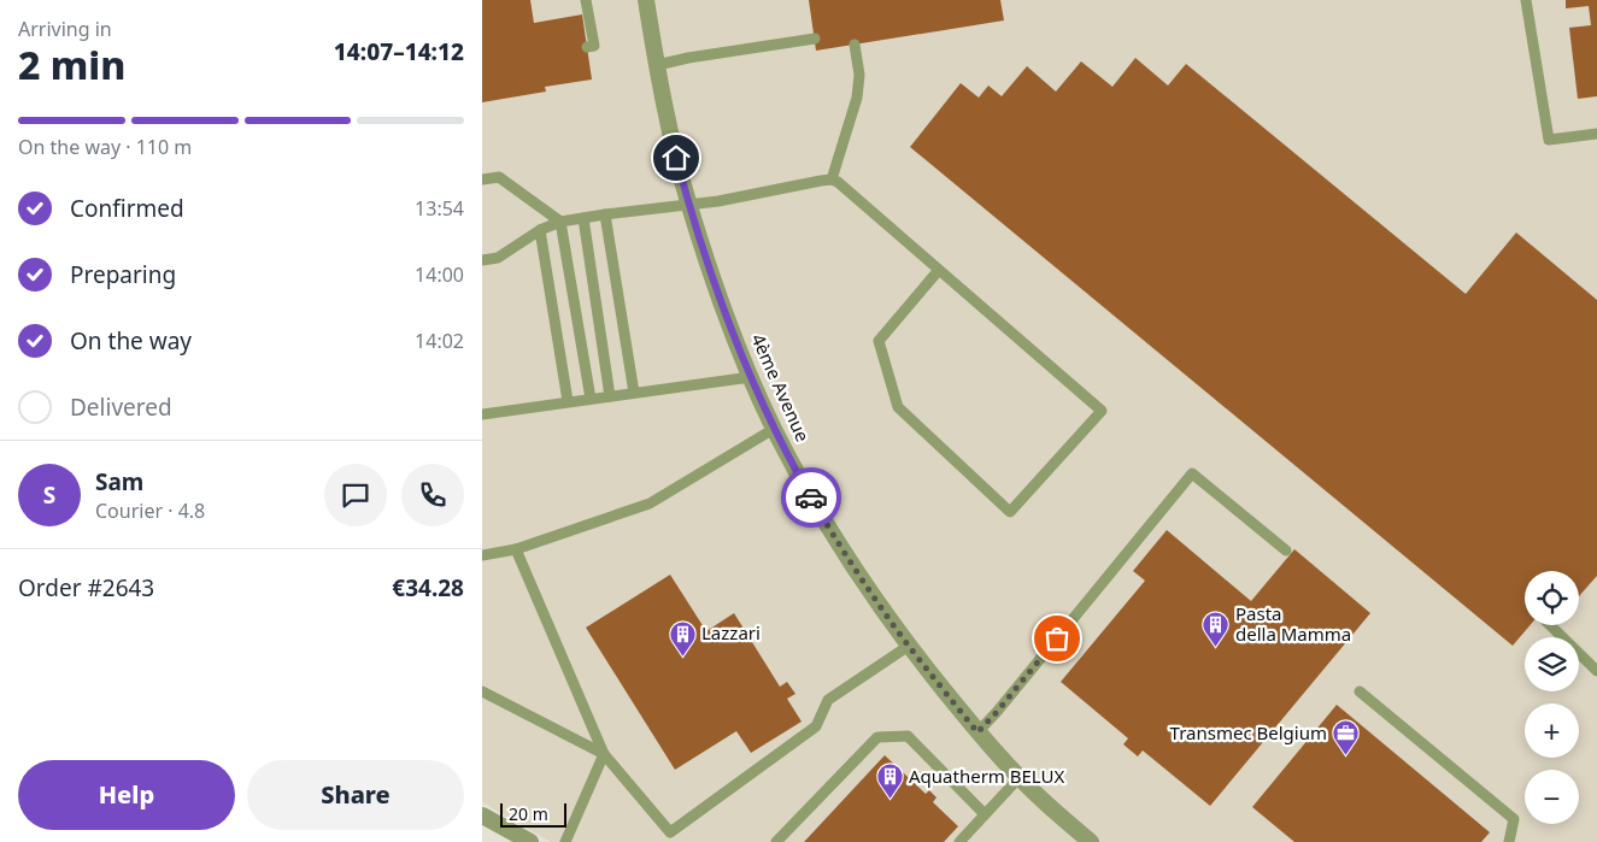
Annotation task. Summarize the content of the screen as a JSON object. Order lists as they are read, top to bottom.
{
  "streets": {
    "street": ["4ème Avenue"]
  },
  "places": {
    "building": ["Pasta della Mamma", "Lazzari", "Aquatherm BELUX"],
    "office": ["Transmec Belgium"]
  },
  "scale_bar": "20 m",
  "page": {
    "heading": ["2 min", "Arriving in", "14:07–14:12"],
    "panel": [
      "Sam",
      "Courier · 4.8",
      "Order #2643",
      "€34.28"
    ],
    "bar": "On the way · 110 m",
    "list": [
      ["Confirmed", "13:54"],
      ["Preparing", "14:00"],
      ["On the way", "14:02"],
      "Delivered"
    ],
    "round": "S",
    "map_buttons": ["+", "−"],
    "buttons": ["Help", "Share"],
    "scale": "20 m"
  }
}
